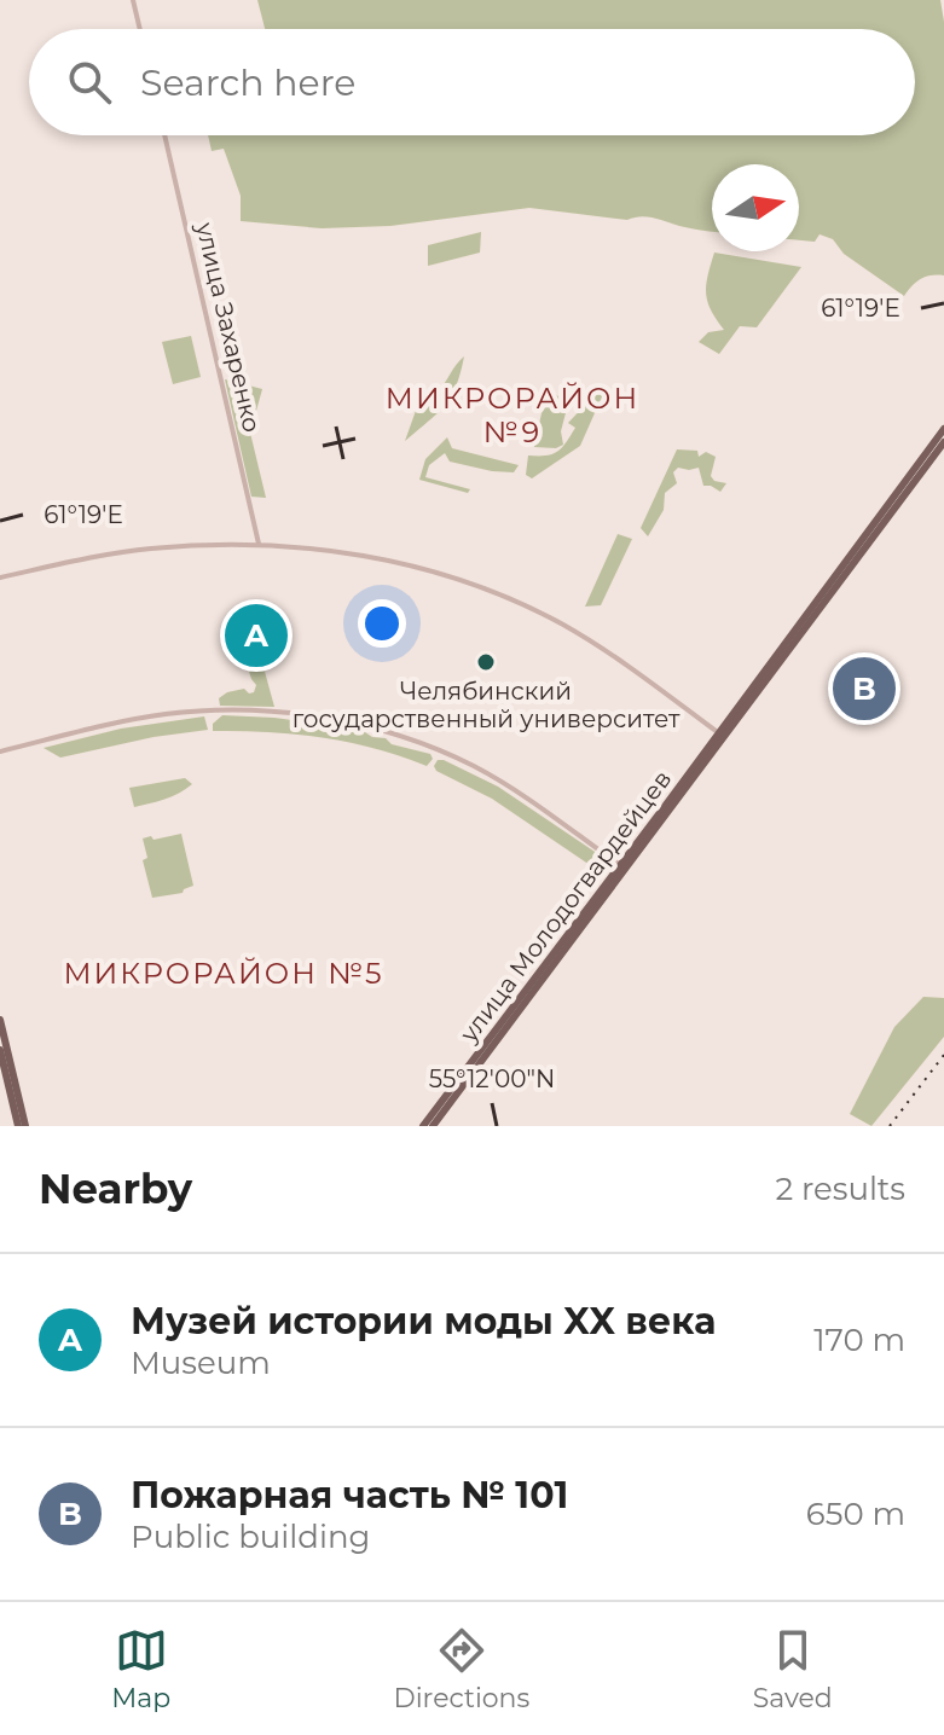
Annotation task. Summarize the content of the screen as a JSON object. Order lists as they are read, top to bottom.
{
  "streets": {
    "main road": ["улица Молодогвардейцев"],
    "street": ["улица Захаренко"]
  },
  "districts": ["МИКРОРАЙОН №9", "МИКРОРАЙОН №5"],
  "places": ["Челябинский государственный университет"],
  "north": "right",
  "page": {
    "search": "Search here",
    "pins": ["A", "B"],
    "heading": ["Nearby", "2 results"],
    "list": [
      {
        "mark": "A",
        "name": "Музей истории моды XX века",
        "note": "Museum",
        "value": "170 m"
      },
      {
        "mark": "B",
        "name": "Пожарная часть № 101",
        "note": "Public building",
        "value": "650 m"
      }
    ],
    "nav": ["Map", "Directions", "Saved"]
  },
  "coordinates": ["61°19'E", "55°12'00\"N"]
}
